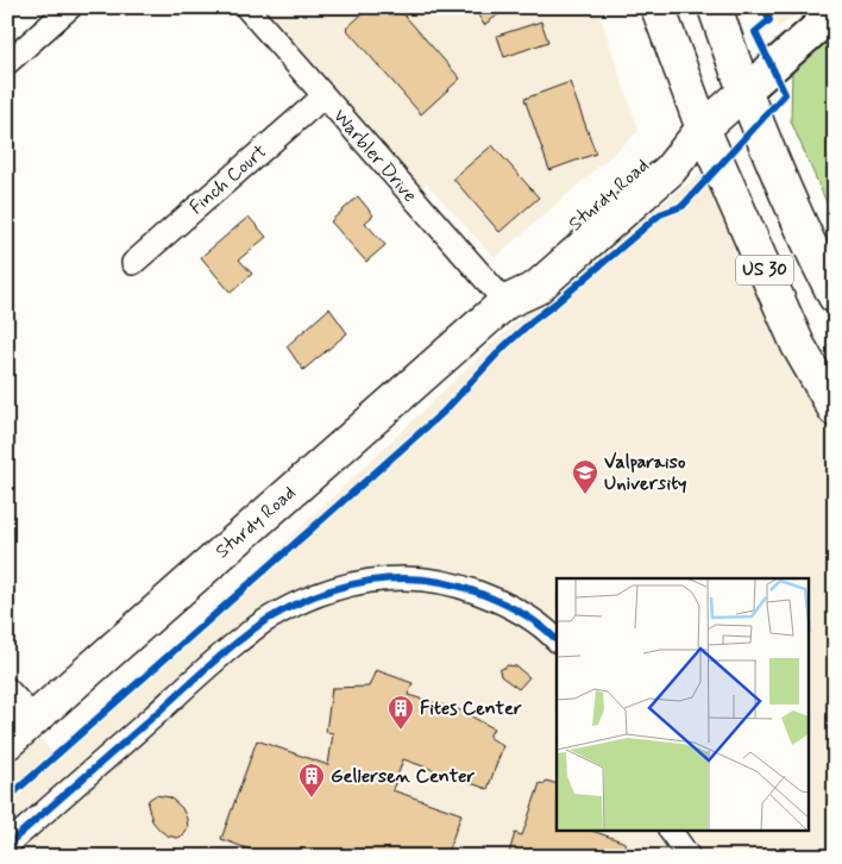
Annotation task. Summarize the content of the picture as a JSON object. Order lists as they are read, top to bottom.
{
  "streets": {
    "main road": ["Sturdy Road", "US 30"],
    "street": ["Warbler Drive", "Finch Court"]
  },
  "crossings": [
    ["Warbler Drive", "Finch Court"],
    ["Warbler Drive", "Sturdy Road"],
    ["Sturdy Road", "US 30"]
  ],
  "places": {
    "school or university": ["Valparaiso University"],
    "building": ["Fites Center", "Gellersen Center"]
  }
}
